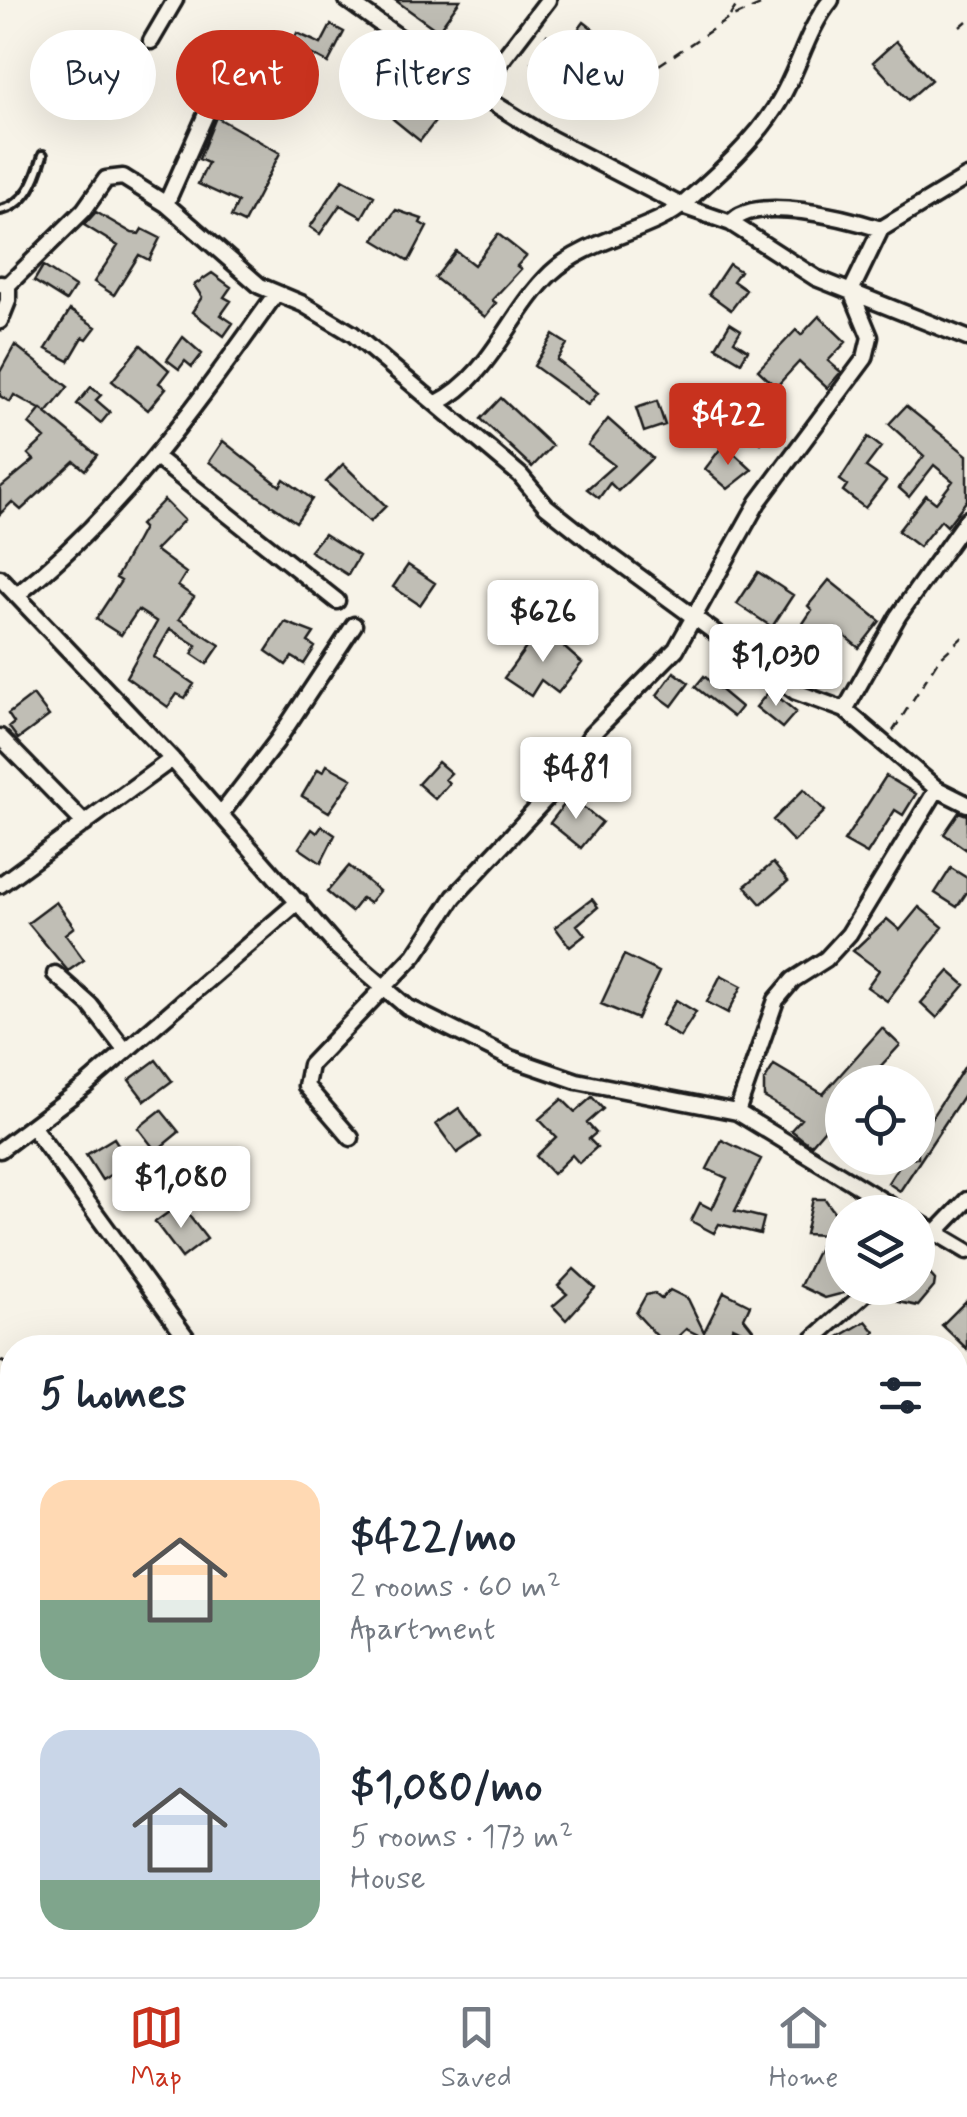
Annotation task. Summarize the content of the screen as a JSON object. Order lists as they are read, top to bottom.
{
  "page": {
    "chip": [
      "Buy",
      "Rent",
      "Filters",
      "New"
    ],
    "price": [
      "$422",
      "$626",
      "$1,030",
      "$481",
      "$1,080"
    ],
    "heading": "5 homes",
    "list": [
      {
        "name": "$422/mo",
        "note": "2 rooms · 60 m² · Apartment"
      },
      {
        "name": "$1,080/mo",
        "note": "5 rooms · 173 m² · House"
      }
    ],
    "tabs": ["Map", "Saved", "Home"]
  }
}
